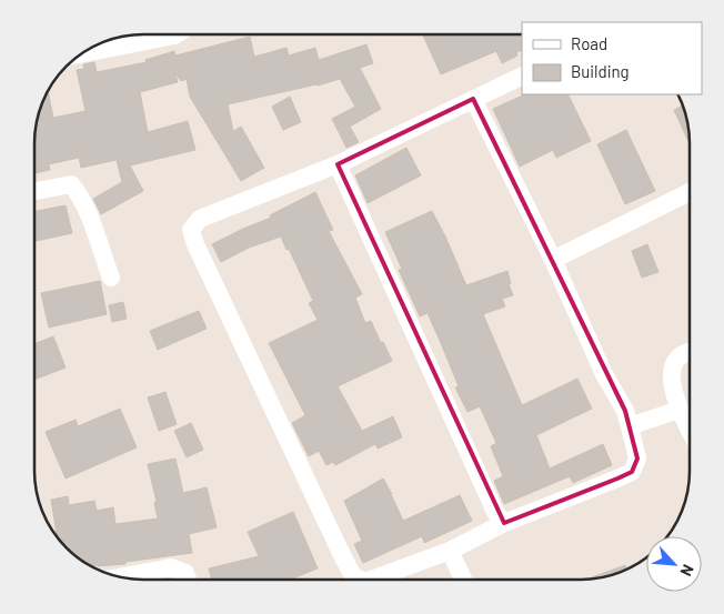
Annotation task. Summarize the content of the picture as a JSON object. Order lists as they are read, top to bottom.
{
  "legend": ["Road", "Building"],
  "north": "bottom right"
}
